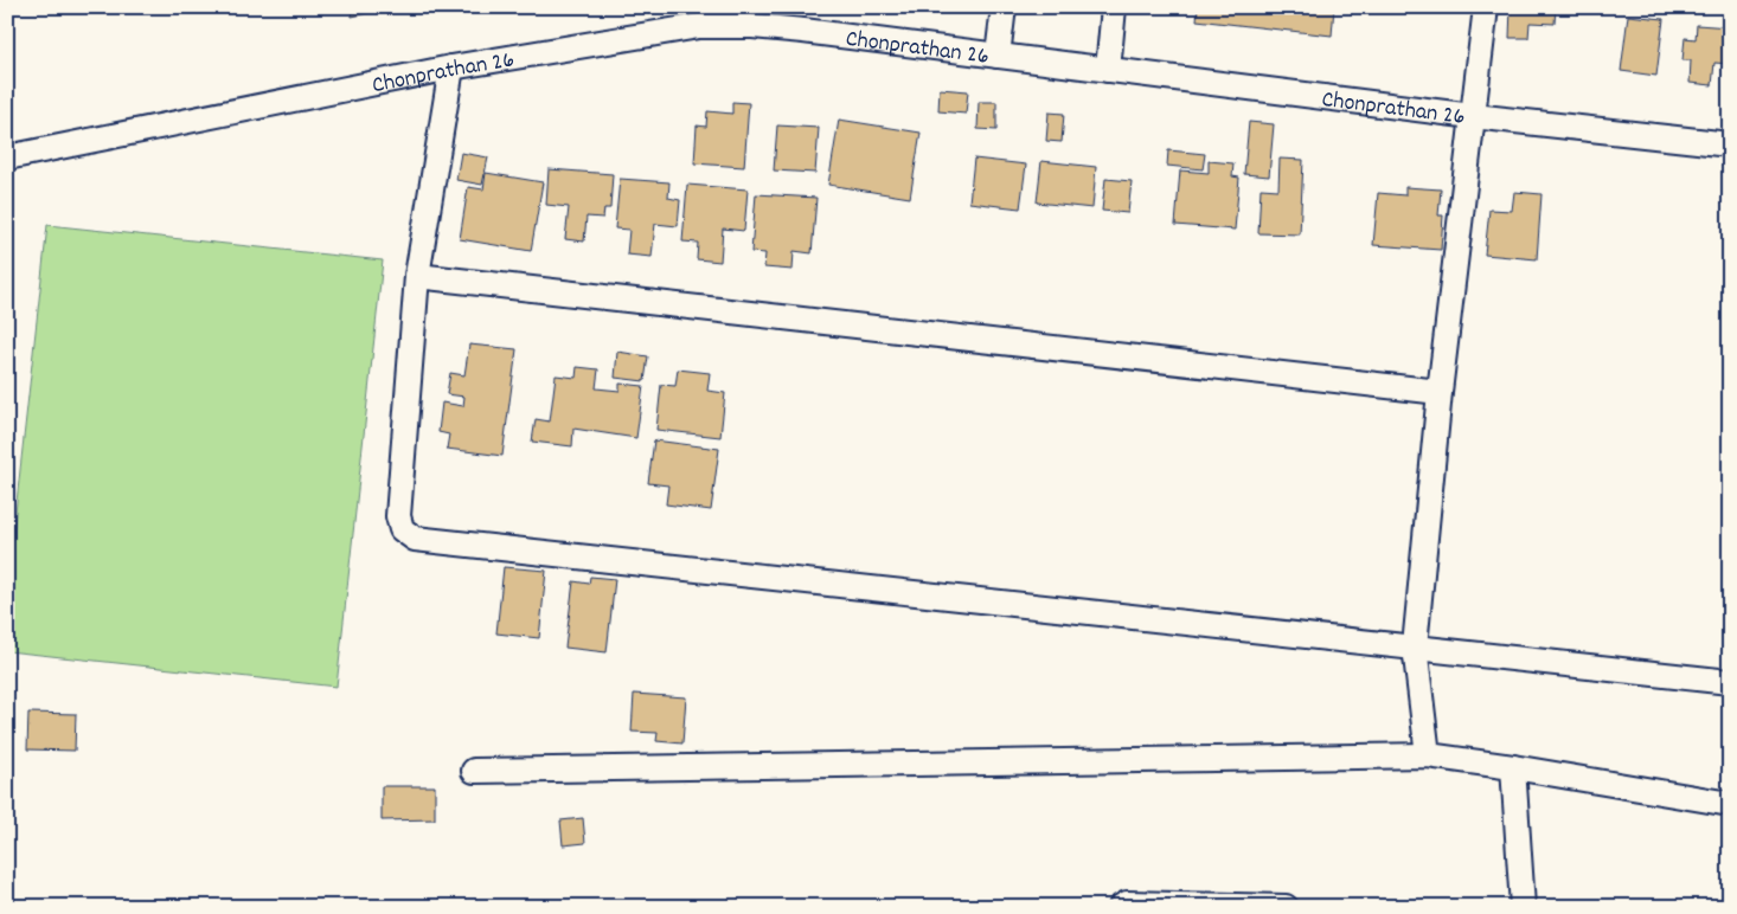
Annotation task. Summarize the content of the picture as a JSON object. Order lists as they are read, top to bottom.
{
  "streets": {
    "street": ["Chonprathan 26"]
  }
}
